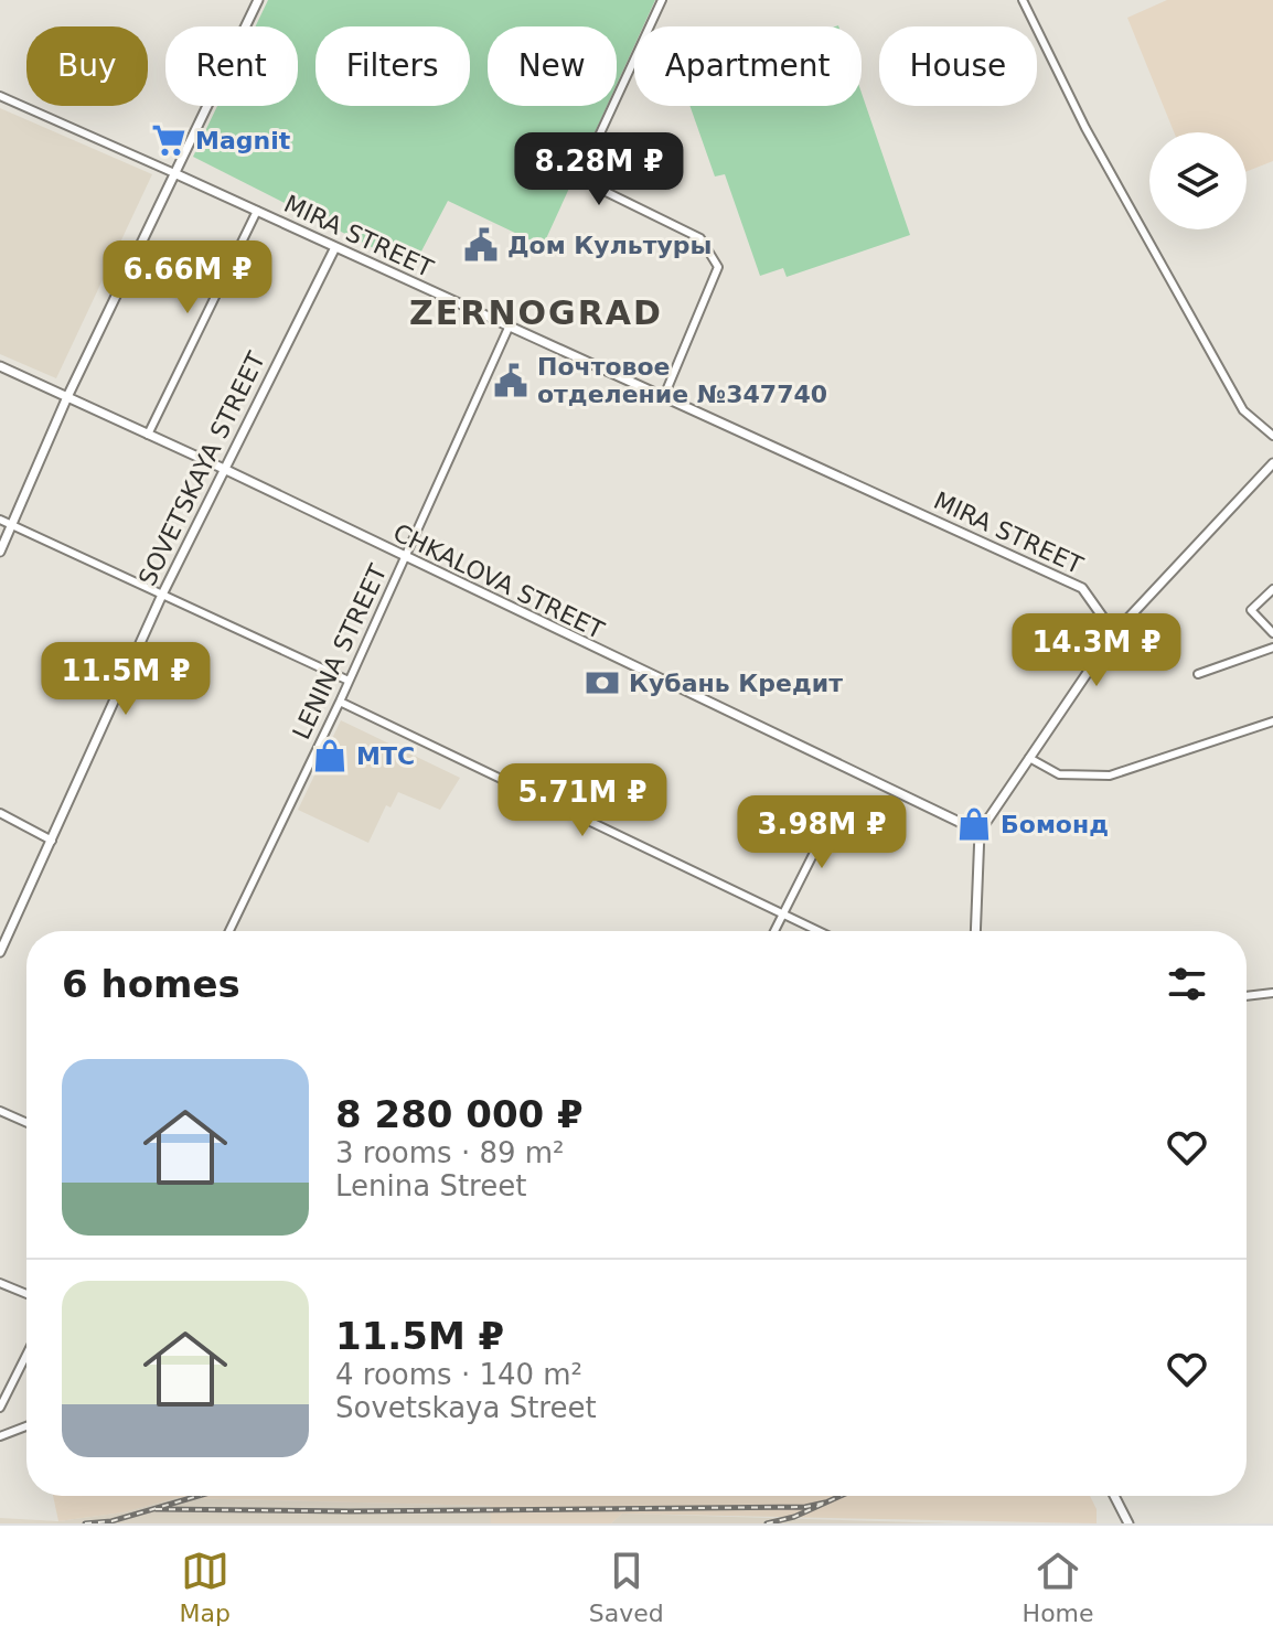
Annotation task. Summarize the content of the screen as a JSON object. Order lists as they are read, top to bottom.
{
  "streets": {
    "street": [
      "MIRA STREET",
      "SOVETSKAYA STREET",
      "CHKALOVA STREET",
      "LENINA STREET"
    ]
  },
  "crossings": [
    ["MIRA STREET", "SOVETSKAYA STREET"],
    ["MIRA STREET", "LENINA STREET"],
    ["SOVETSKAYA STREET", "CHKALOVA STREET"],
    ["CHKALOVA STREET", "LENINA STREET"]
  ],
  "districts": ["ZERNOGRAD"],
  "places": {
    "supermarket": ["Magnit"],
    "public building": ["Дом Культуры", "Почтовое отделение №347740"],
    "bank": ["Кубань Кредит"],
    "shop": ["МТС", "Бомонд"]
  },
  "page": {
    "chip": [
      "Buy",
      "Rent",
      "Filters",
      "New",
      "Apartment",
      "House"
    ],
    "price": [
      "8.28M ₽",
      "6.66M ₽",
      "14.3M ₽",
      "11.5M ₽",
      "5.71M ₽",
      "3.98M ₽"
    ],
    "heading": "6 homes",
    "list": [
      {
        "name": "8 280 000 ₽",
        "note": "3 rooms · 89 m² · Lenina Street"
      },
      {
        "name": "11.5M ₽",
        "note": "4 rooms · 140 m² · Sovetskaya Street"
      }
    ],
    "tabs": ["Map", "Saved", "Home"]
  }
}
